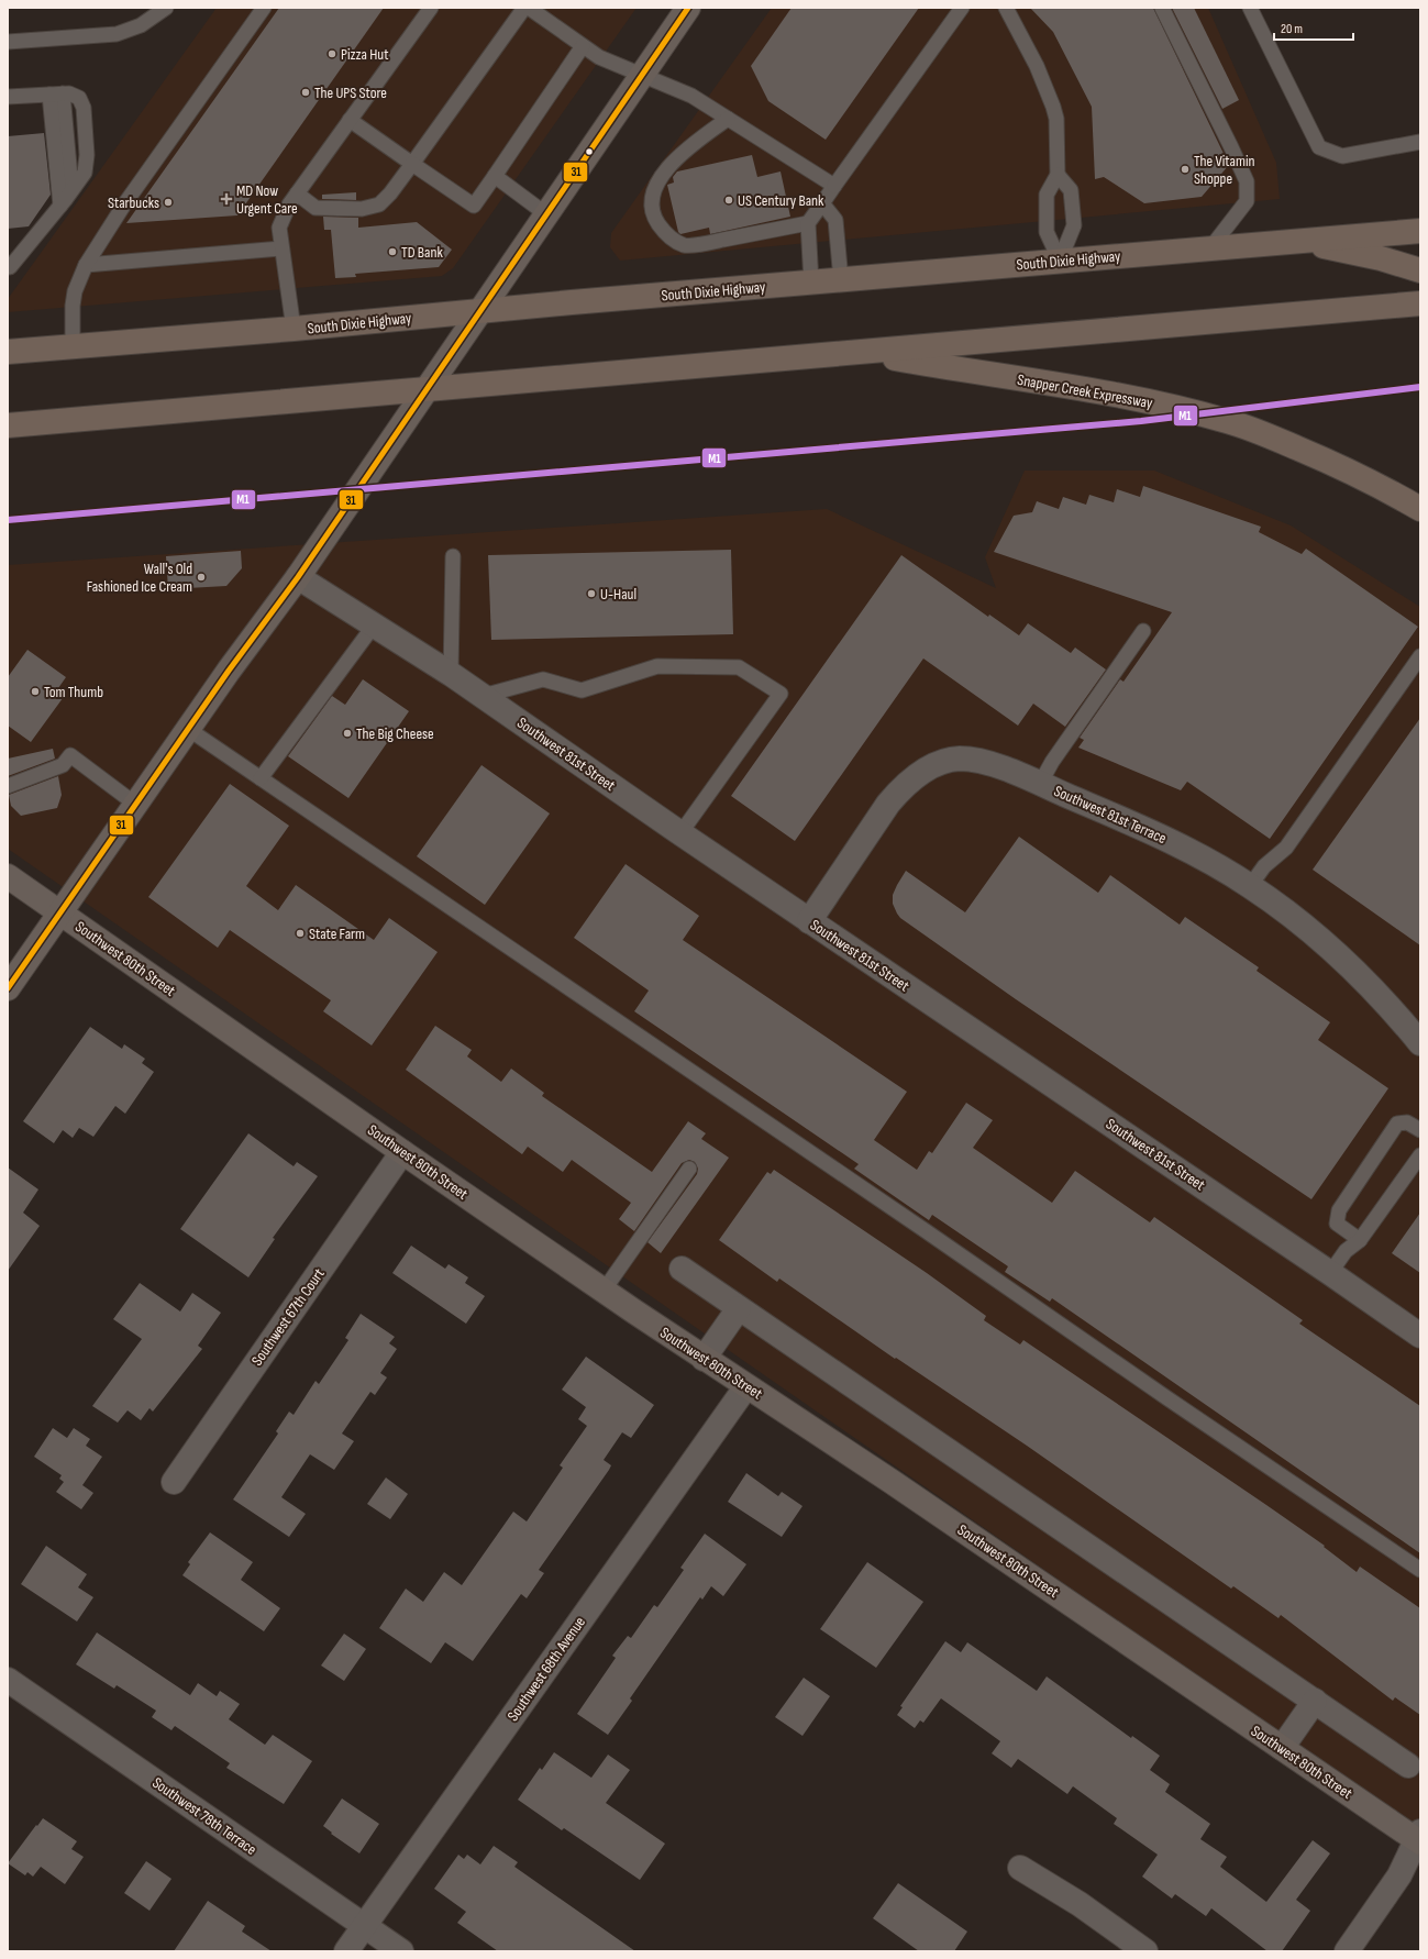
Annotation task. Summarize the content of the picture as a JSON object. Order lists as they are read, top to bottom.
{
  "streets": {
    "highway": ["South Dixie Highway", "Snapper Creek Expressway"],
    "street": [
      "Southwest 81st Street",
      "Southwest 81st Terrace",
      "Southwest 80th Street",
      "Southwest 67th Court",
      "Southwest 68th Avenue",
      "Southwest 78th Terrace"
    ]
  },
  "crossings": [
    ["Southwest 81st Street", "Southwest 81st Terrace"],
    ["Southwest 80th Street", "Southwest 67th Court"],
    ["Southwest 80th Street", "Southwest 68th Avenue"],
    ["Southwest 68th Avenue", "Southwest 78th Terrace"]
  ],
  "places": {
    "other": [
      "Pizza Hut",
      "The UPS Store",
      "The Vitamin Shoppe",
      "US Century Bank",
      "Starbucks",
      "TD Bank",
      "Wall's Old Fashioned Ice Cream",
      "U-Haul",
      "Tom Thumb",
      "The Big Cheese",
      "State Farm"
    ],
    "health": ["MD Now Urgent Care"]
  },
  "lines": ["transit line 31", "transit line M1"],
  "scale_bar": "20 m"
}
